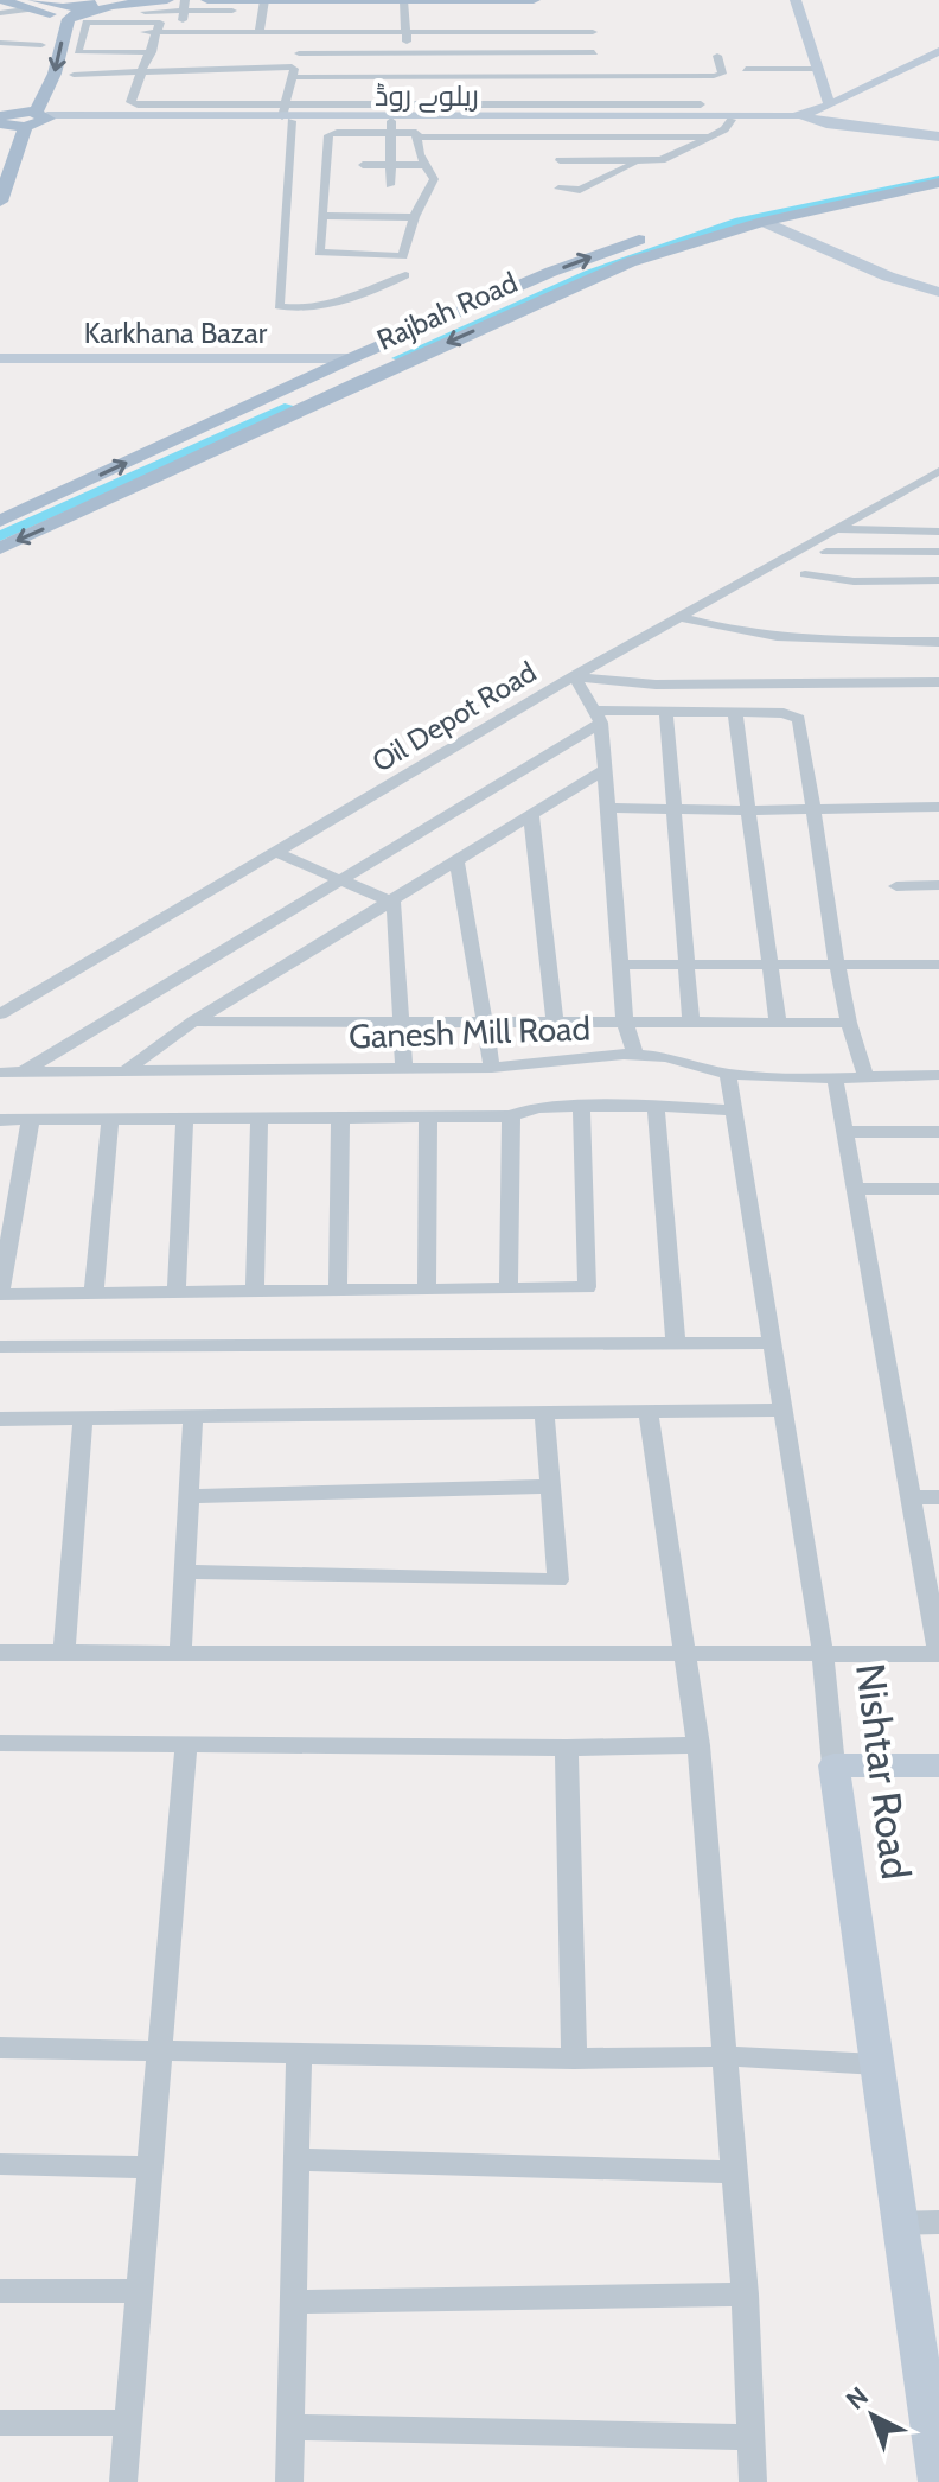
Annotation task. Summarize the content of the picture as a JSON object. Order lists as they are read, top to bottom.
{
  "streets": {
    "main road": [
      "ریلوے روڈ",
      "Rajbah Road",
      "Karkhana Bazar",
      "Nishtar Road"
    ],
    "street": ["Oil Depot Road", "Ganesh Mill Road"]
  },
  "crossings": [
    ["Rajbah Road", "Karkhana Bazar"],
    ["Ganesh Mill Road", "Nishtar Road"]
  ],
  "north": "top left"
}
